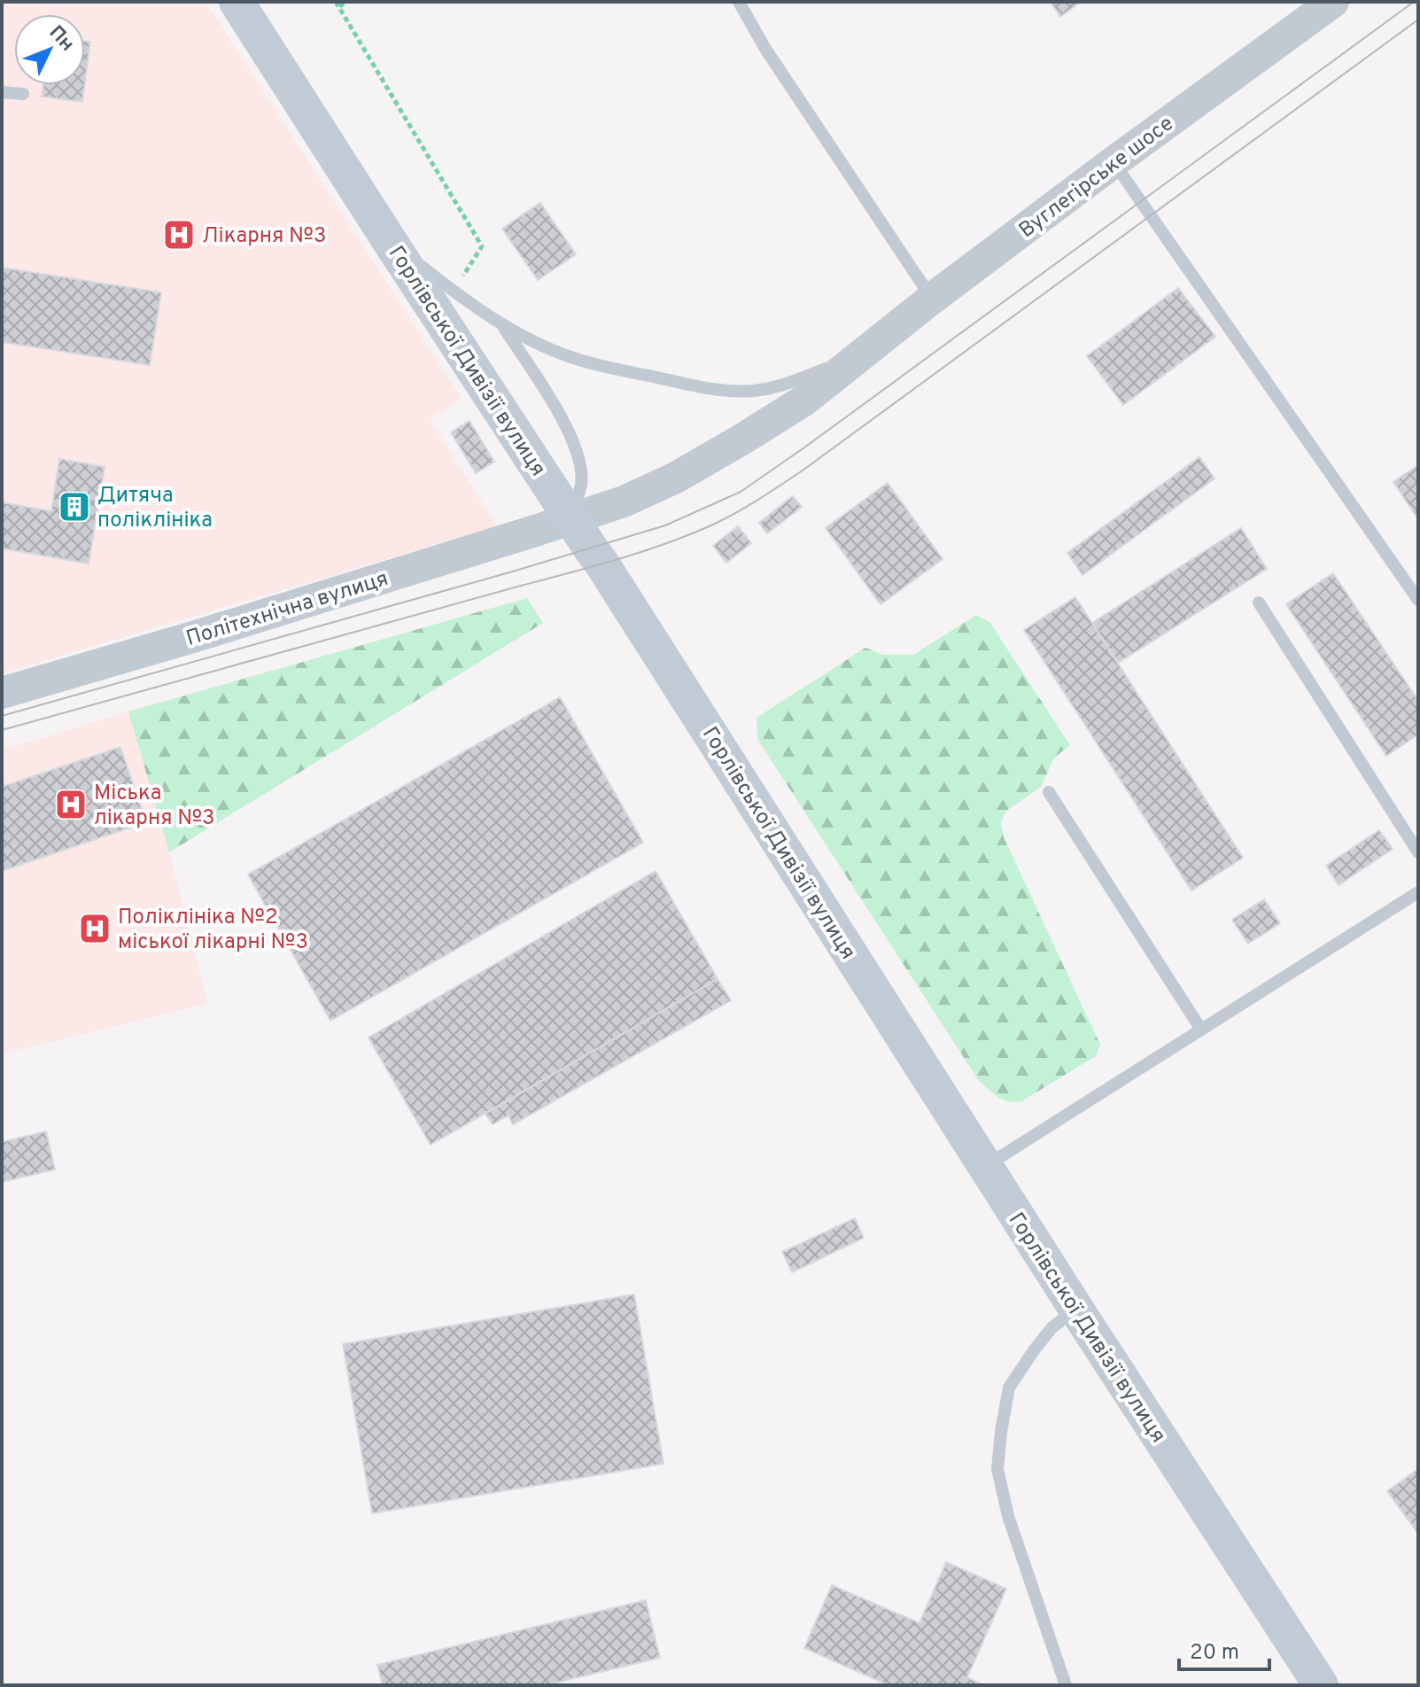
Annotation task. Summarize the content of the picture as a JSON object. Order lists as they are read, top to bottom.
{
  "streets": {
    "main road": ["Горлівської Дивізії вулиця"],
    "street": ["Вуглегірське шосе", "Політехнічна вулиця"]
  },
  "crossings": [
    ["Вуглегірське шосе", "Політехнічна вулиця"],
    ["Горлівської Дивізії вулиця", "Політехнічна вулиця"]
  ],
  "places": {
    "hospital": ["Лікарня №3", "Міська лікарня №3", "Поліклініка №2 міської лікарні №3"],
    "building": ["Дитяча поліклініка"]
  },
  "scale_bar": "20 m",
  "north": "top right"
}
